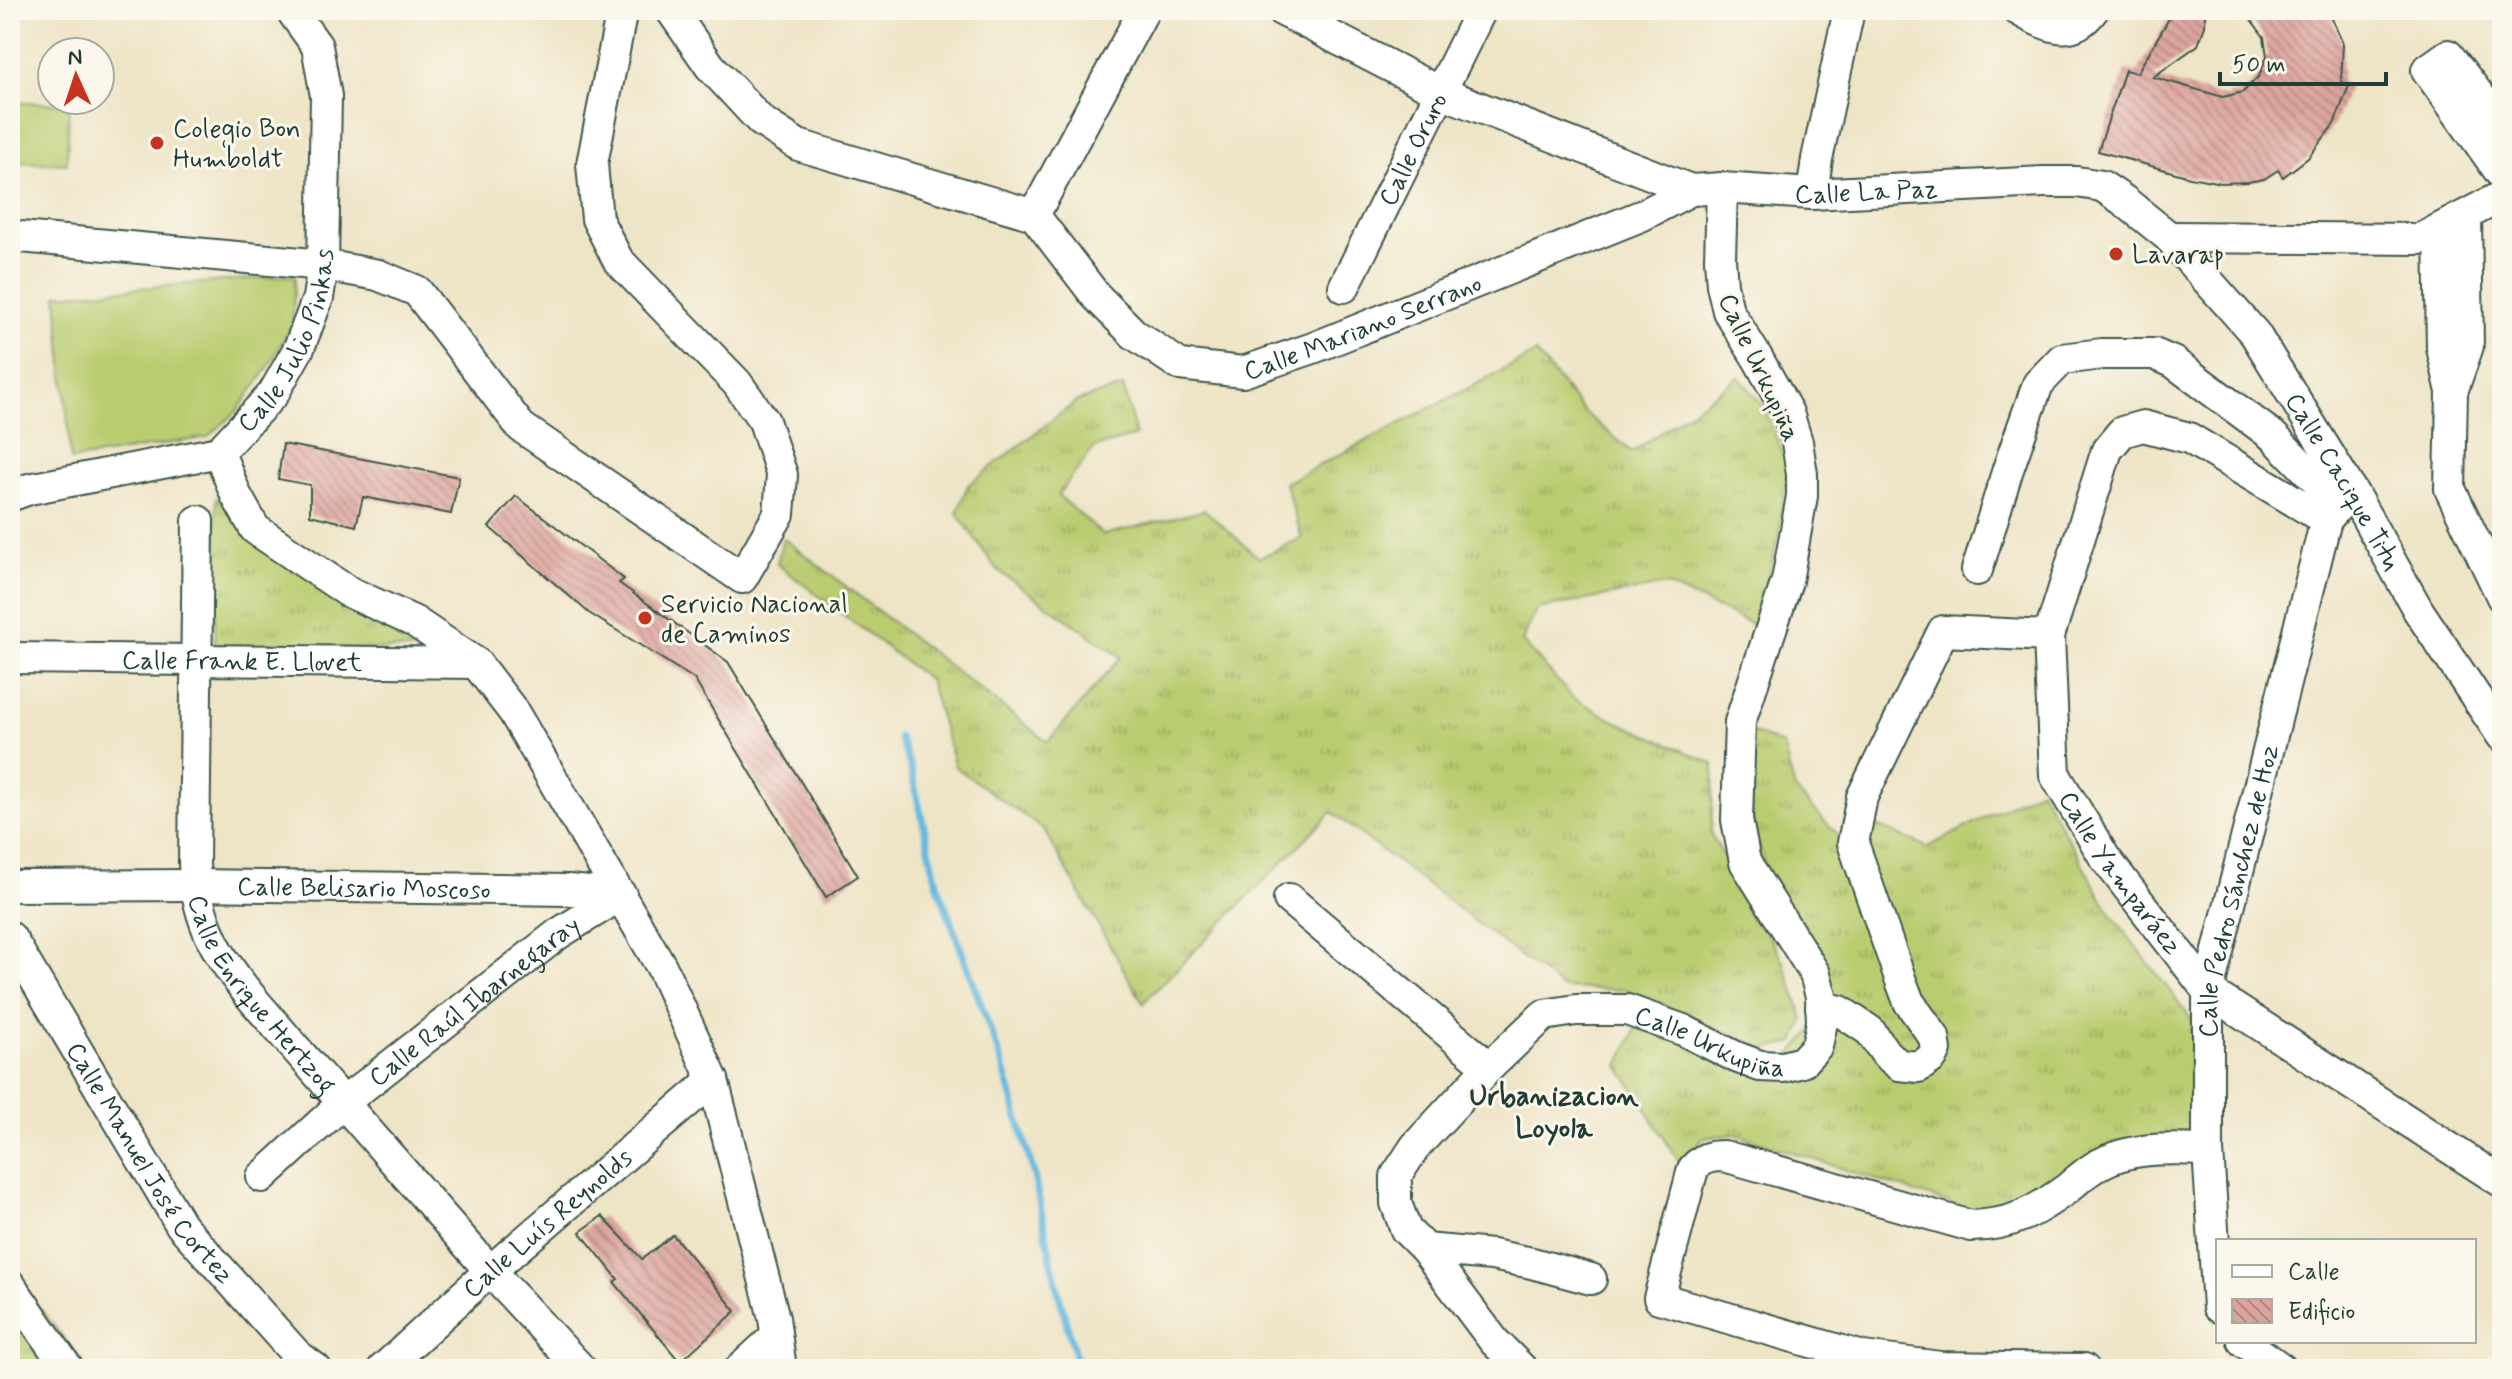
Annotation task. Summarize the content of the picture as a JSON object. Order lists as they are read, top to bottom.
{
  "streets": {
    "street": [
      "Calle Oruro",
      "Calle La Paz",
      "Calle Mariano Serrano",
      "Calle Julio Pinkas",
      "Calle Urkupiña",
      "Calle Cacique Titu",
      "Calle Frank E. Llovet",
      "Calle Yamparáez",
      "Calle Belisario Moscoso",
      "Calle Pedro Sánchez de Hoz",
      "Calle Enrique Hertzog",
      "Calle Raúl Ibarnegaray",
      "Calle Manuel José Cortez",
      "Calle Luís Reynolds"
    ]
  },
  "crossings": [
    ["Calle Oruro", "Calle La Paz"],
    ["Calle La Paz", "Calle Mariano Serrano"],
    ["Calle La Paz", "Calle Urkupiña"],
    ["Calle La Paz", "Calle Cacique Titu"],
    ["Calle Cacique Titu", "Calle Yamparáez"],
    ["Calle Cacique Titu", "Calle Pedro Sánchez de Hoz"],
    ["Calle Frank E. Llovet", "Calle Enrique Hertzog"],
    ["Calle Yamparáez", "Calle Pedro Sánchez de Hoz"],
    ["Calle Belisario Moscoso", "Calle Enrique Hertzog"],
    ["Calle Belisario Moscoso", "Calle Raúl Ibarnegaray"],
    ["Calle Enrique Hertzog", "Calle Raúl Ibarnegaray"],
    ["Calle Enrique Hertzog", "Calle Luís Reynolds"]
  ],
  "districts": ["Urbanizacion Loyola"],
  "places": ["Colegio Bon Humboldt", "Lavarap", "Servicio Nacional de Caminos"],
  "legend": ["Calle", "Edificio"],
  "scale_bar": "50 m",
  "north": "top"
}
